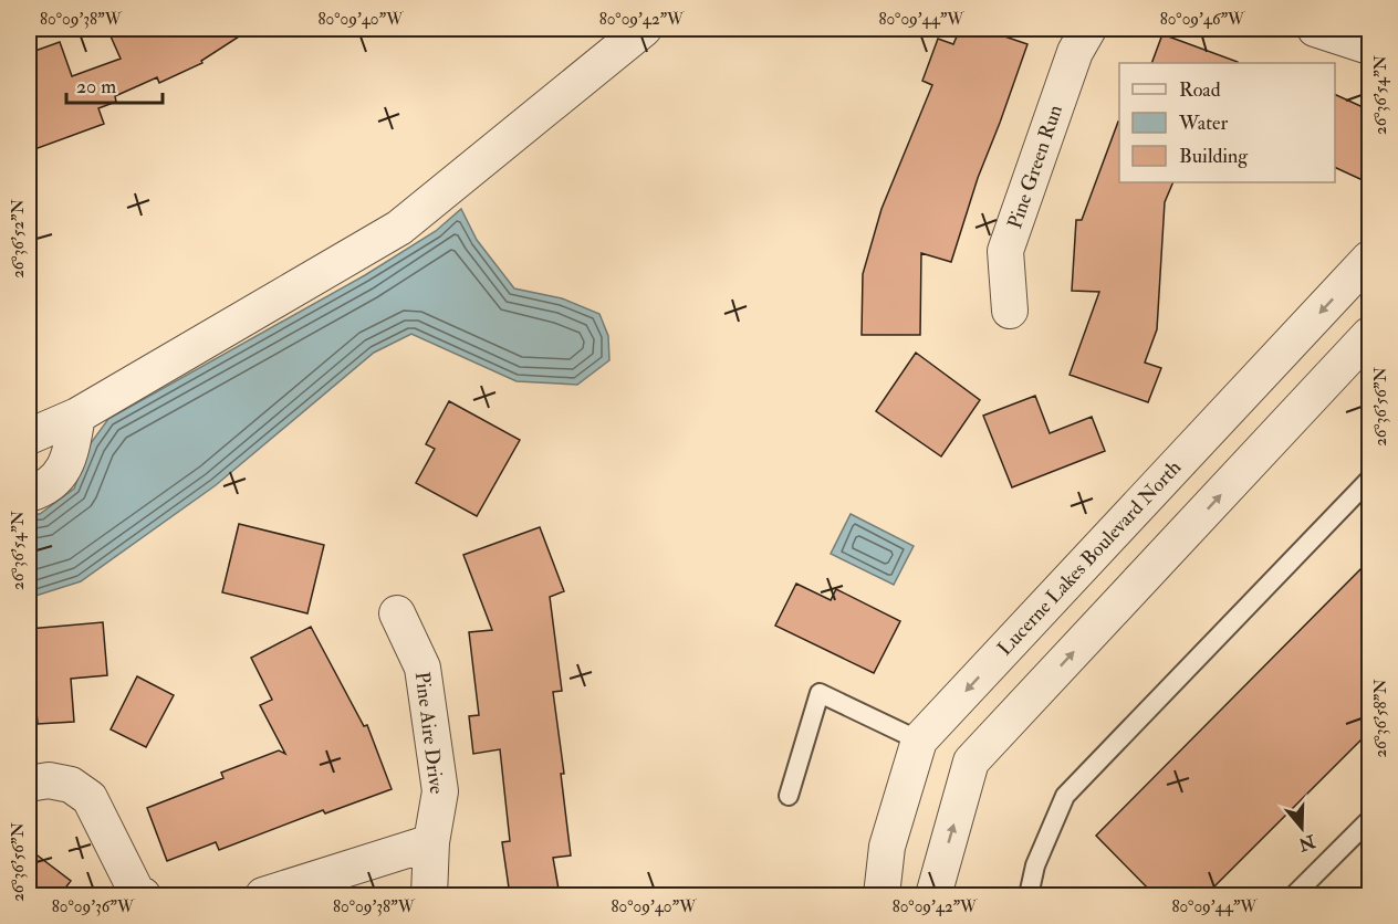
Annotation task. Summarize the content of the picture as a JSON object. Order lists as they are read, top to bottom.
{
  "streets": {
    "street": ["Pine Green Run", "Lucerne Lakes Boulevard North", "Pine Aire Drive"]
  },
  "legend": ["Road", "Water", "Building"],
  "scale_bar": "20 m",
  "north": "bottom",
  "coordinates": [
    "80°09'38\"W",
    "80°09'40\"W",
    "80°09'42\"W",
    "80°09'44\"W",
    "80°09'46\"W",
    "26°36'54\"N",
    "26°36'52\"N",
    "26°36'56\"N",
    "26°36'58\"N",
    "80°09'36\"W"
  ]
}
